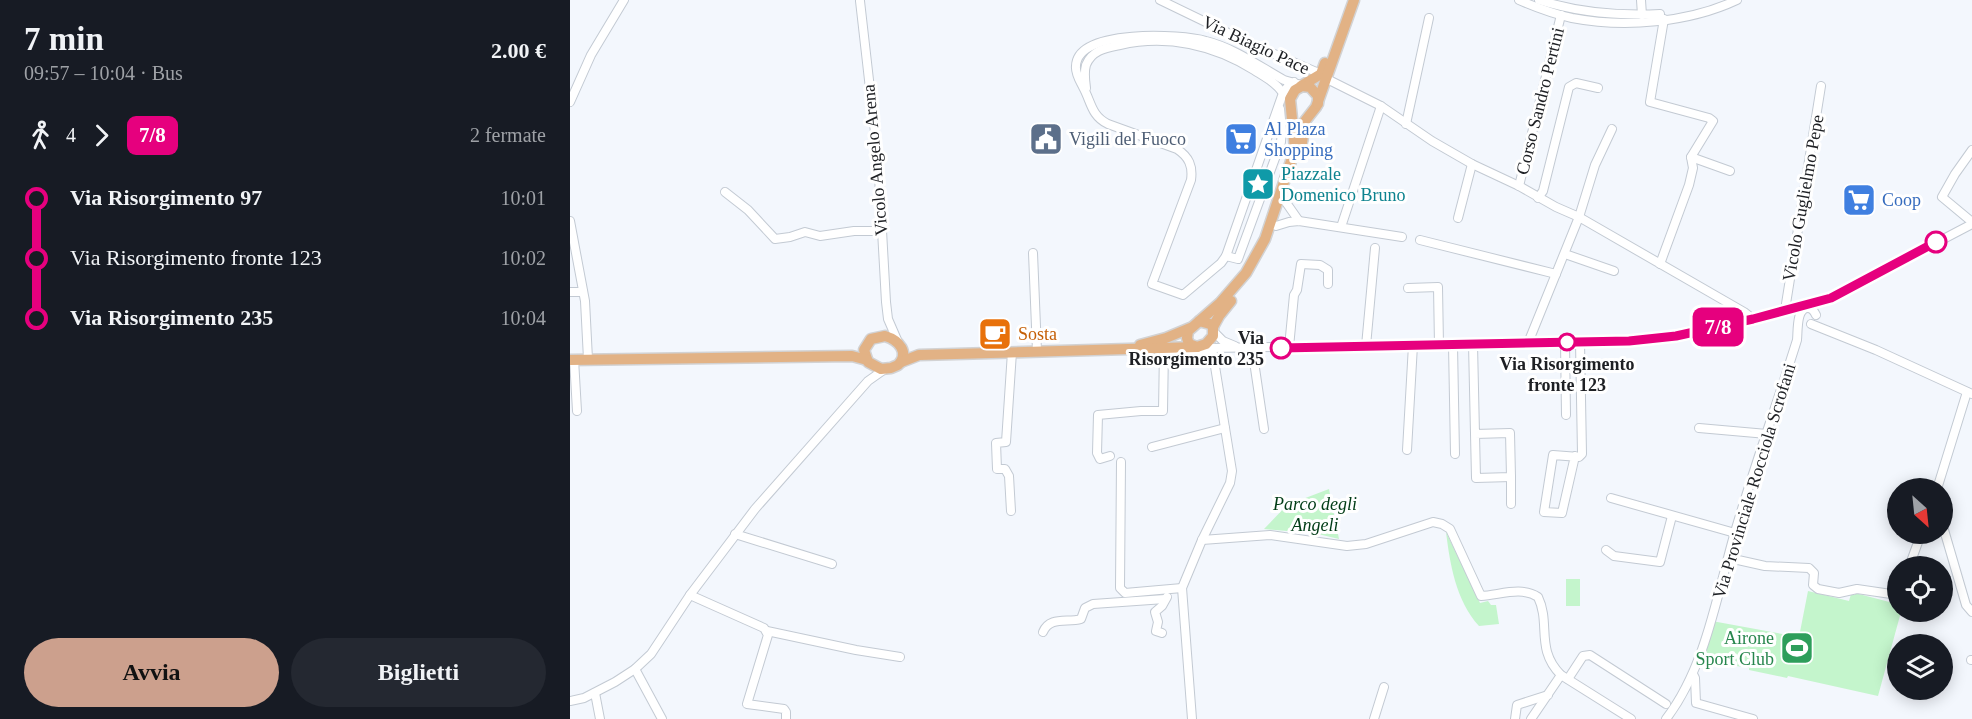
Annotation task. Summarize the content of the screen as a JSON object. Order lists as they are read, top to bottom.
{
  "streets": {
    "street": [
      "Via Biagio Pace",
      "Corso Sandro Pertini",
      "Vicolo Angelo Arena",
      "Vicolo Guglielmo Pepe",
      "Via Provinciale Rocciola Scrofani"
    ]
  },
  "crossings": [
    ["Via Biagio Pace", "Corso Sandro Pertini"]
  ],
  "parks": ["Parco degli Angeli"],
  "places": {
    "public building": ["Vigili del Fuoco"],
    "supermarket": ["Al Plaza Shopping", "Coop"],
    "place": ["Piazzale Domenico Bruno"],
    "cafe": ["Sosta"],
    "other": ["Via Risorgimento fronte 123", "Via Risorgimento 235"],
    "sports": ["Airone Sport Club"]
  },
  "lines": ["bus line 7/8"],
  "north": "bottom right",
  "page": {
    "heading": ["7 min", "09:57 – 10:04 · Bus", "2.00 €"],
    "on_map": "7/8",
    "legs": ["4", "7/8", "2 fermate"],
    "list": [
      {
        "name": "Via Risorgimento 97",
        "value": "10:01"
      },
      {
        "name": "Via Risorgimento fronte 123",
        "value": "10:02"
      },
      {
        "name": "Via Risorgimento 235",
        "value": "10:04"
      }
    ],
    "buttons": ["Avvia", "Biglietti"]
  }
}
